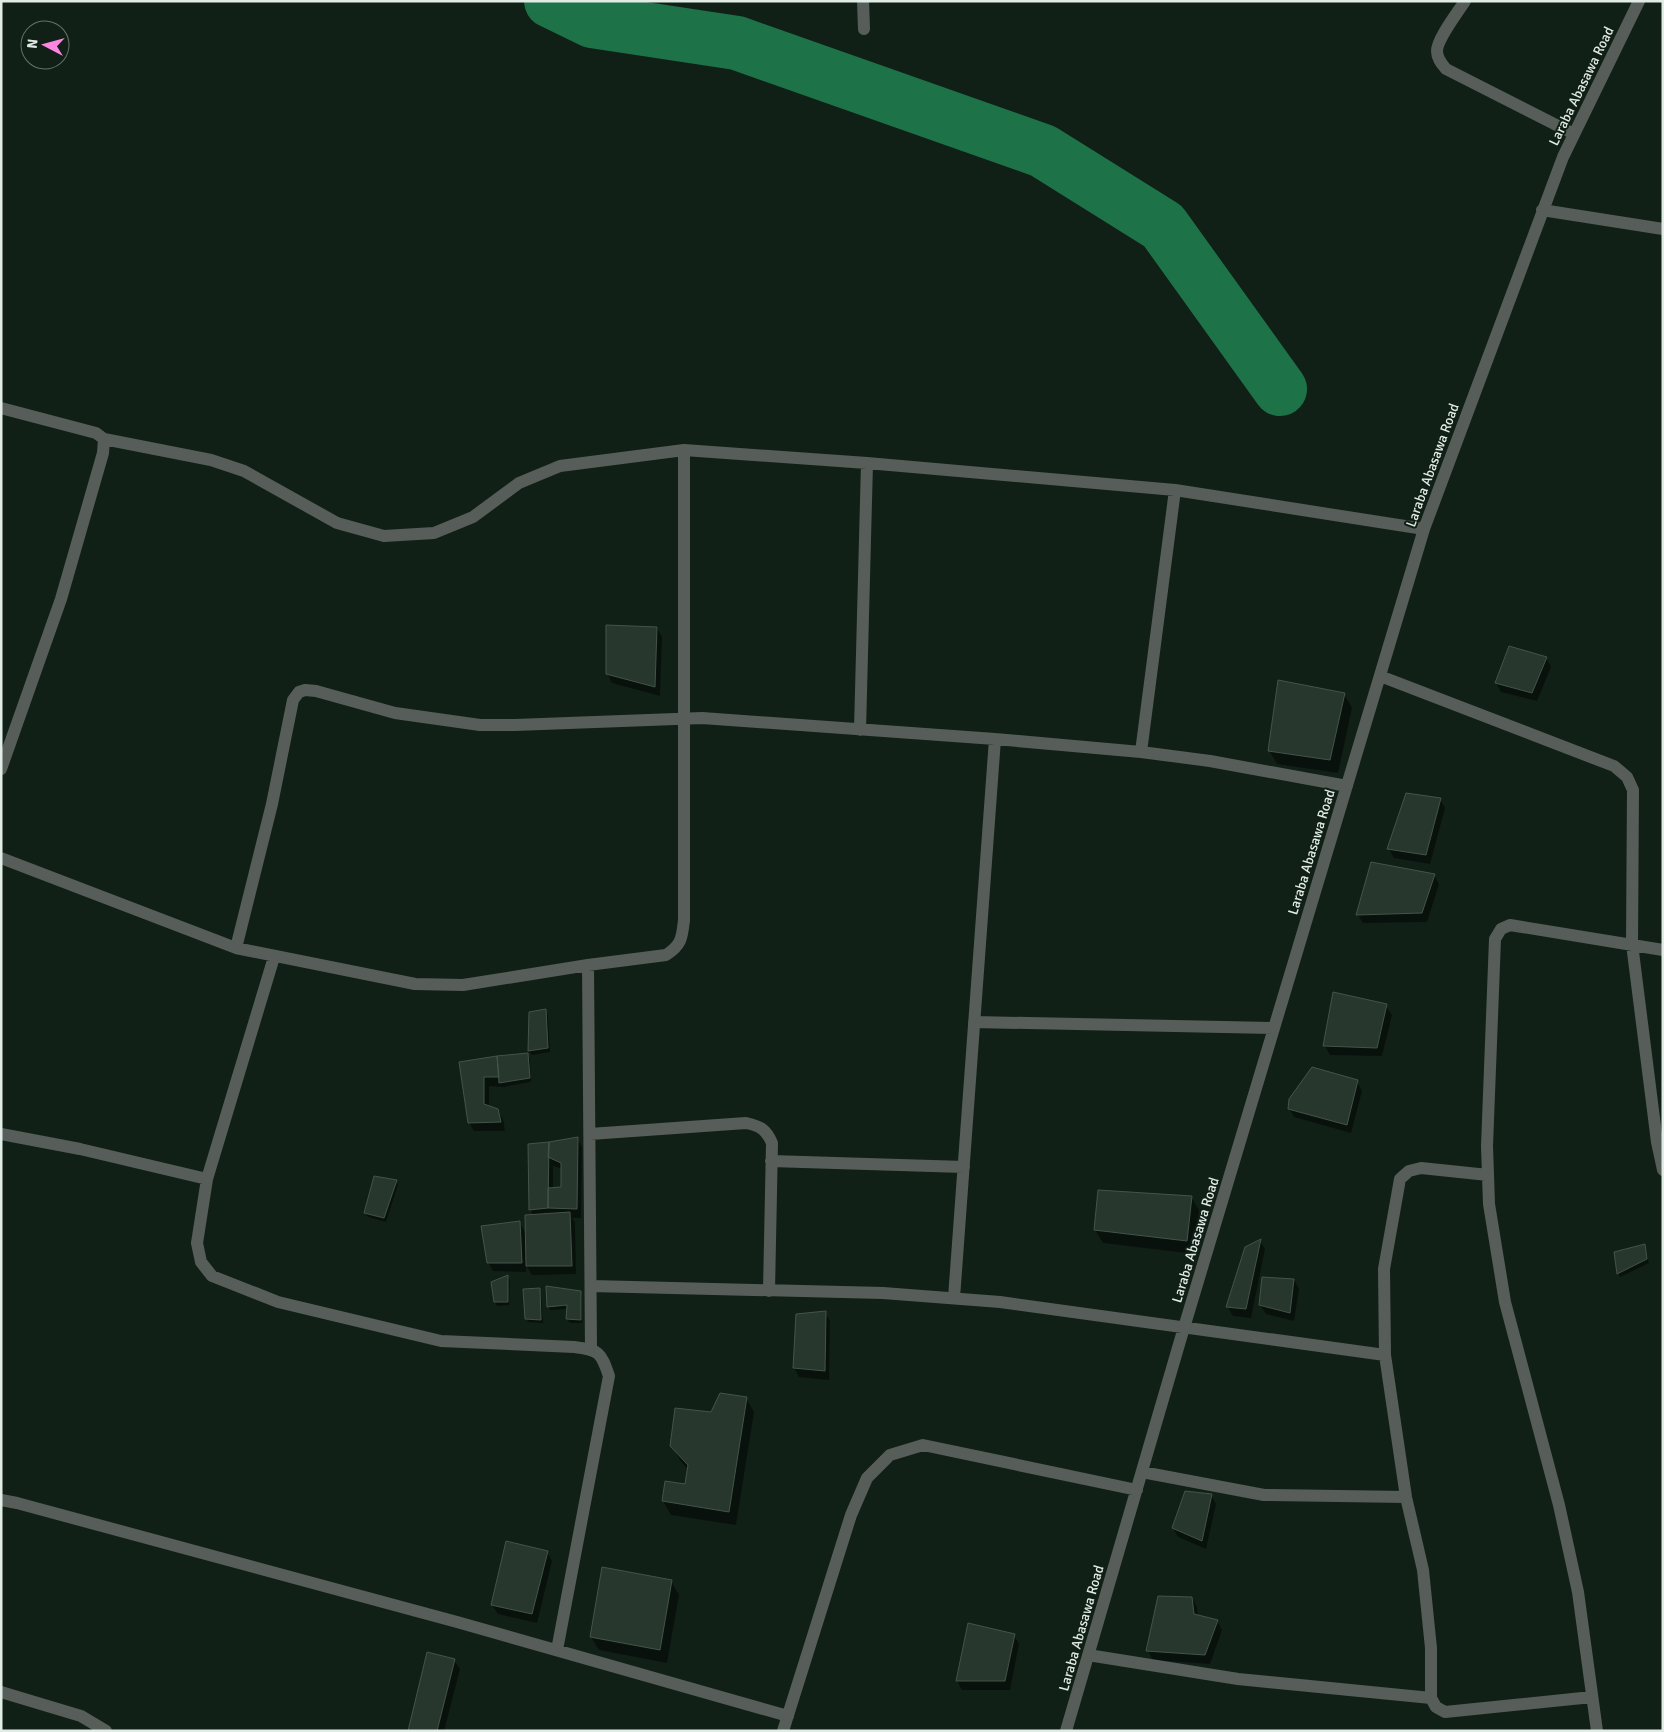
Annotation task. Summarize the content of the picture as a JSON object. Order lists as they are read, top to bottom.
{
  "streets": {
    "street": ["Laraba Abasawa Road"]
  },
  "north": "left"
}
